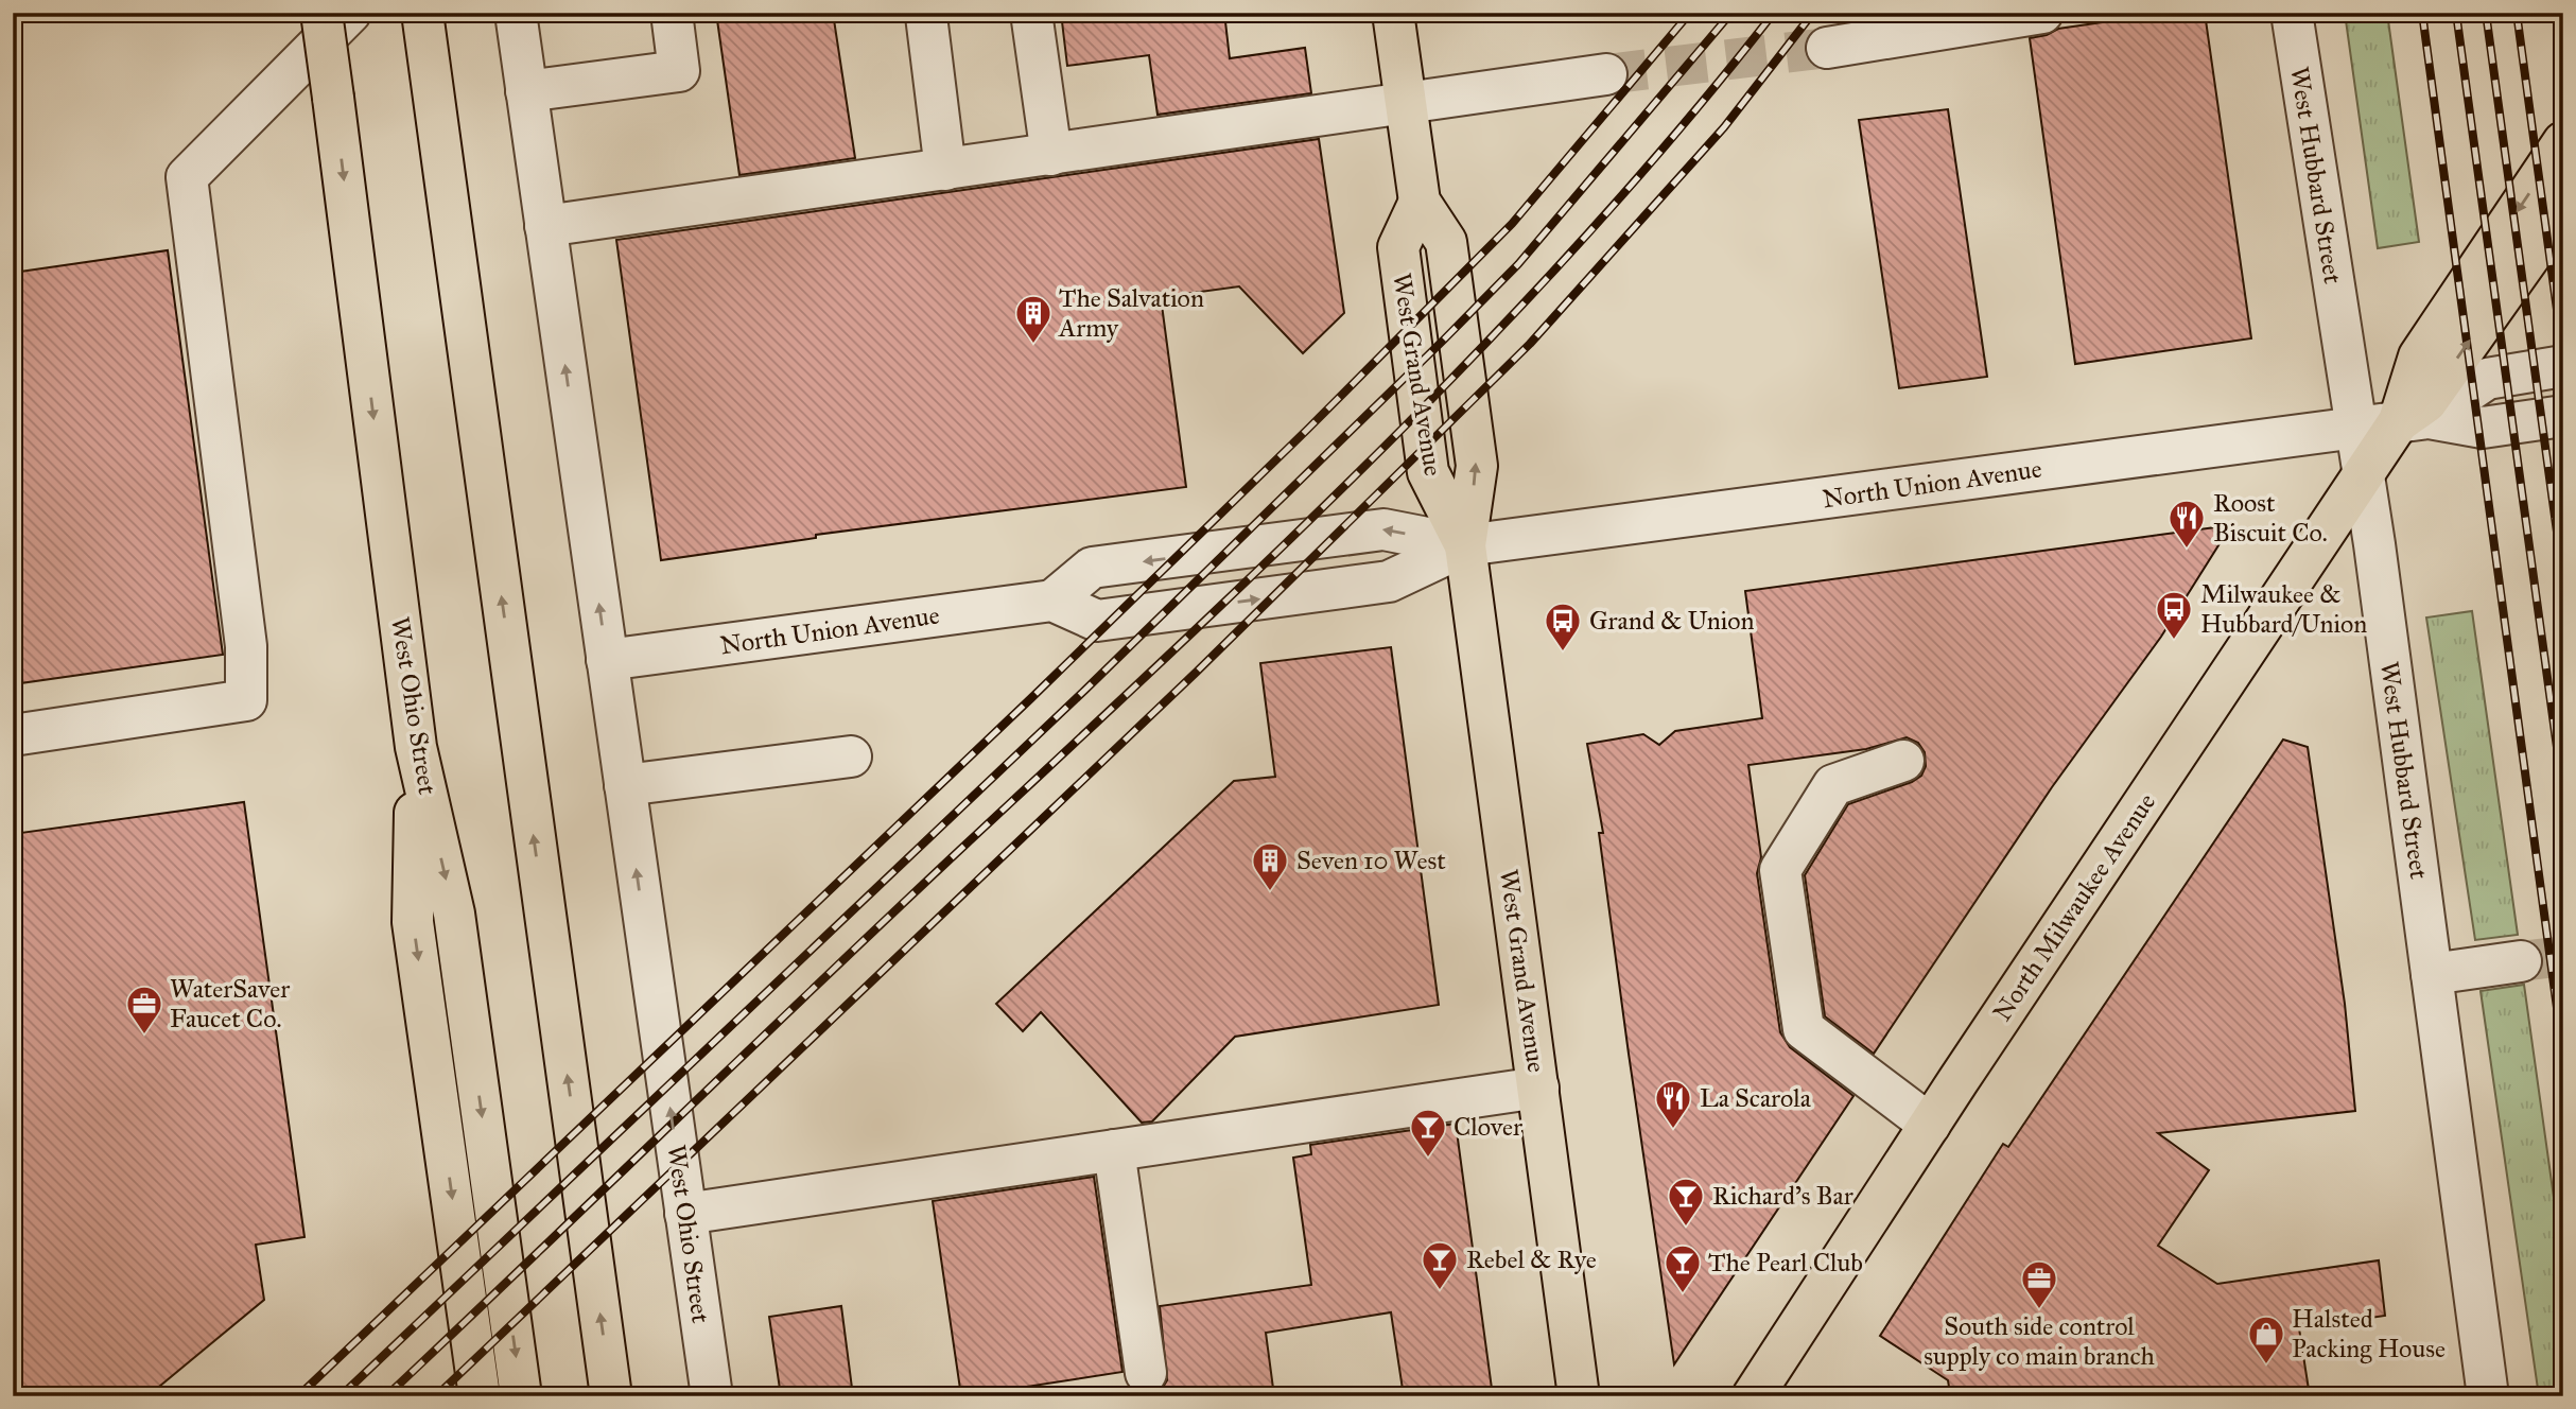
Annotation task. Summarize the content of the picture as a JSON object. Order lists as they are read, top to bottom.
{
  "streets": {
    "main road": ["West Grand Avenue", "West Ohio Street", "North Milwaukee Avenue"],
    "street": ["West Hubbard Street", "North Union Avenue"]
  },
  "crossings": [
    ["West Hubbard Street", "North Union Avenue"],
    ["West Hubbard Street", "North Milwaukee Avenue"],
    ["West Grand Avenue", "North Union Avenue"],
    ["North Union Avenue", "West Ohio Street"],
    ["North Union Avenue", "North Milwaukee Avenue"]
  ],
  "places": {
    "building": ["The Salvation Army", "Seven 10 West"],
    "restaurant": ["Roost Biscuit Co.", "La Scarola"],
    "bus stop": ["Milwaukee & Hubbard/Union", "Grand & Union"],
    "office": ["WaterSaver Faucet Co.", "South side control supply co main branch"],
    "bar": [
      "Clover",
      "Richard's Bar",
      "Rebel & Rye",
      "The Pearl Club"
    ],
    "shop": ["Halsted Packing House"]
  }
}
